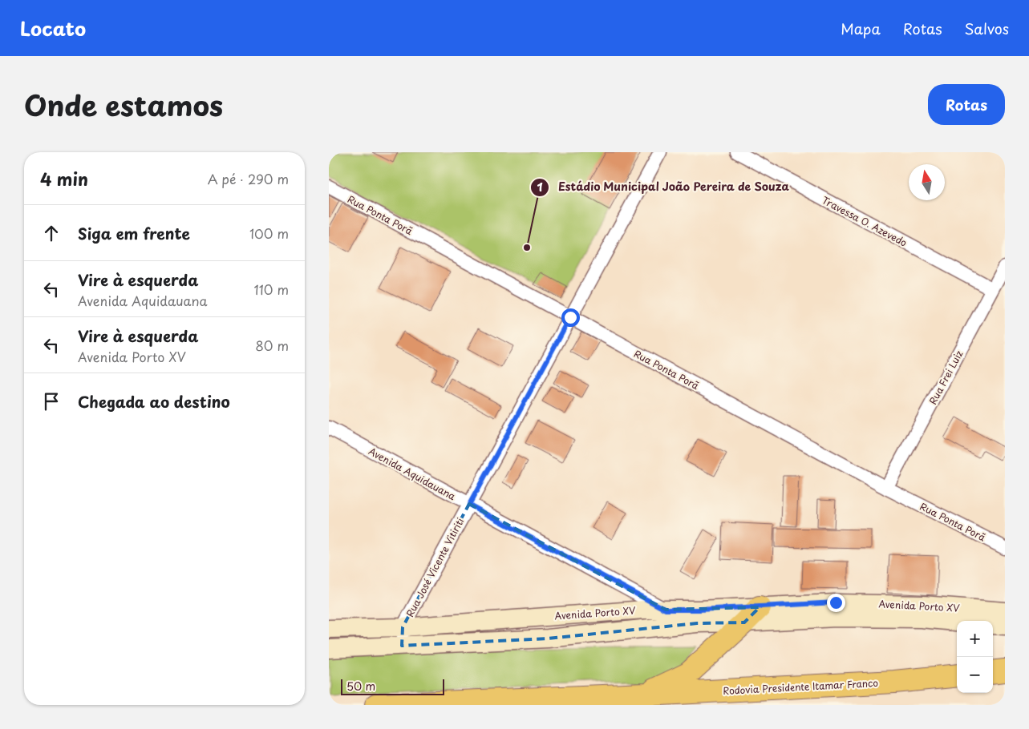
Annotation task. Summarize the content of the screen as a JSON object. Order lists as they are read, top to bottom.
{
  "streets": {
    "highway": ["Rodovia Presidente Itamar Franco"],
    "street": [
      "Rua Ponta Porã",
      "Travessa O. Azevedo",
      "Rua Frei Luiz",
      "Avenida Aquidauana",
      "Rua José Vicente Vitiriti",
      "Avenida Porto XV"
    ]
  },
  "crossings": [
    ["Rua Ponta Porã", "Rua Frei Luiz"],
    ["Rua Ponta Porã", "Rua José Vicente Vitiriti"],
    ["Travessa O. Azevedo", "Rua Frei Luiz"],
    ["Avenida Aquidauana", "Rua José Vicente Vitiriti"],
    ["Avenida Aquidauana", "Avenida Porto XV"],
    ["Rua José Vicente Vitiriti", "Avenida Porto XV"]
  ],
  "places": ["Estádio Municipal João Pereira de Souza"],
  "scale_bar": "50 m",
  "north": "top",
  "page": {
    "header": "Locato",
    "nav": ["Mapa", "Rotas", "Salvos"],
    "title": "Onde estamos",
    "buttons": "Rotas",
    "heading": ["4 min", "A pé · 290 m"],
    "list": [
      ["Siga em frente", "100 m"],
      ["Vire à esquerda", "Avenida Aquidauana", "110 m"],
      ["Vire à esquerda", "Avenida Porto XV", "80 m"],
      "Chegada ao destino"
    ],
    "map_buttons": ["+", "−"],
    "scale": "50 m"
  }
}
